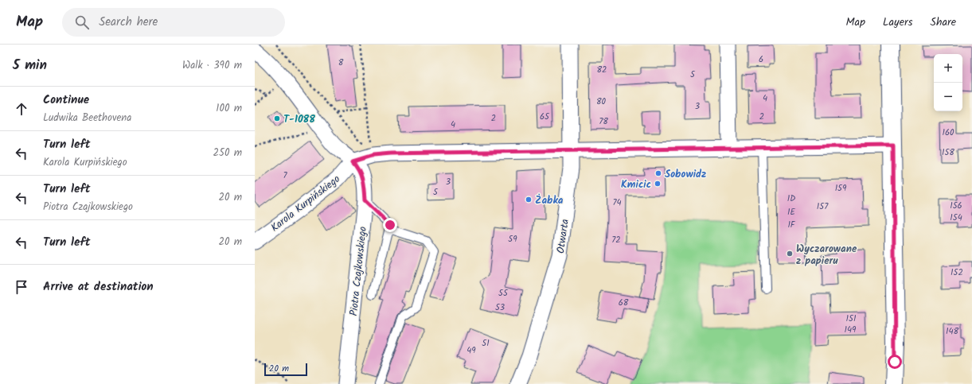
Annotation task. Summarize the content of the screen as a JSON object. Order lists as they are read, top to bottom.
{
  "streets": {
    "street": ["Karola Kurpińskiego", "Otwarta", "Piotra Czajkowskiego"]
  },
  "crossings": [
    ["Karola Kurpińskiego", "Piotra Czajkowskiego"]
  ],
  "places": [
    "T-1088",
    "Sobowidz",
    "Kmicic",
    "Żabka",
    "Wyczarowane z papieru"
  ],
  "house_numbers": [
    "6",
    "8",
    "82",
    "5",
    "4",
    "80",
    "3",
    "65",
    "2",
    "2",
    "78",
    "4",
    "160",
    "158",
    "7",
    "3",
    "159",
    "5",
    "1D",
    "74",
    "156",
    "157",
    "1E",
    "154",
    "1F",
    "59",
    "72",
    "152",
    "55",
    "68",
    "53",
    "151",
    "149",
    "148",
    "51",
    "49"
  ],
  "scale_bar": "20 m",
  "page": {
    "header": "Map",
    "search": "Search here",
    "nav": ["Map", "Layers", "Share"],
    "heading": ["5 min", "Walk · 390 m"],
    "map_buttons": ["+", "−"],
    "list": [
      ["Continue", "Ludwika Beethovena", "100 m"],
      ["Turn left", "Karola Kurpińskiego", "250 m"],
      ["Turn left", "Piotra Czajkowskiego", "20 m"],
      ["Turn left", "20 m"],
      "Arrive at destination"
    ],
    "scale": "20 m"
  }
}
